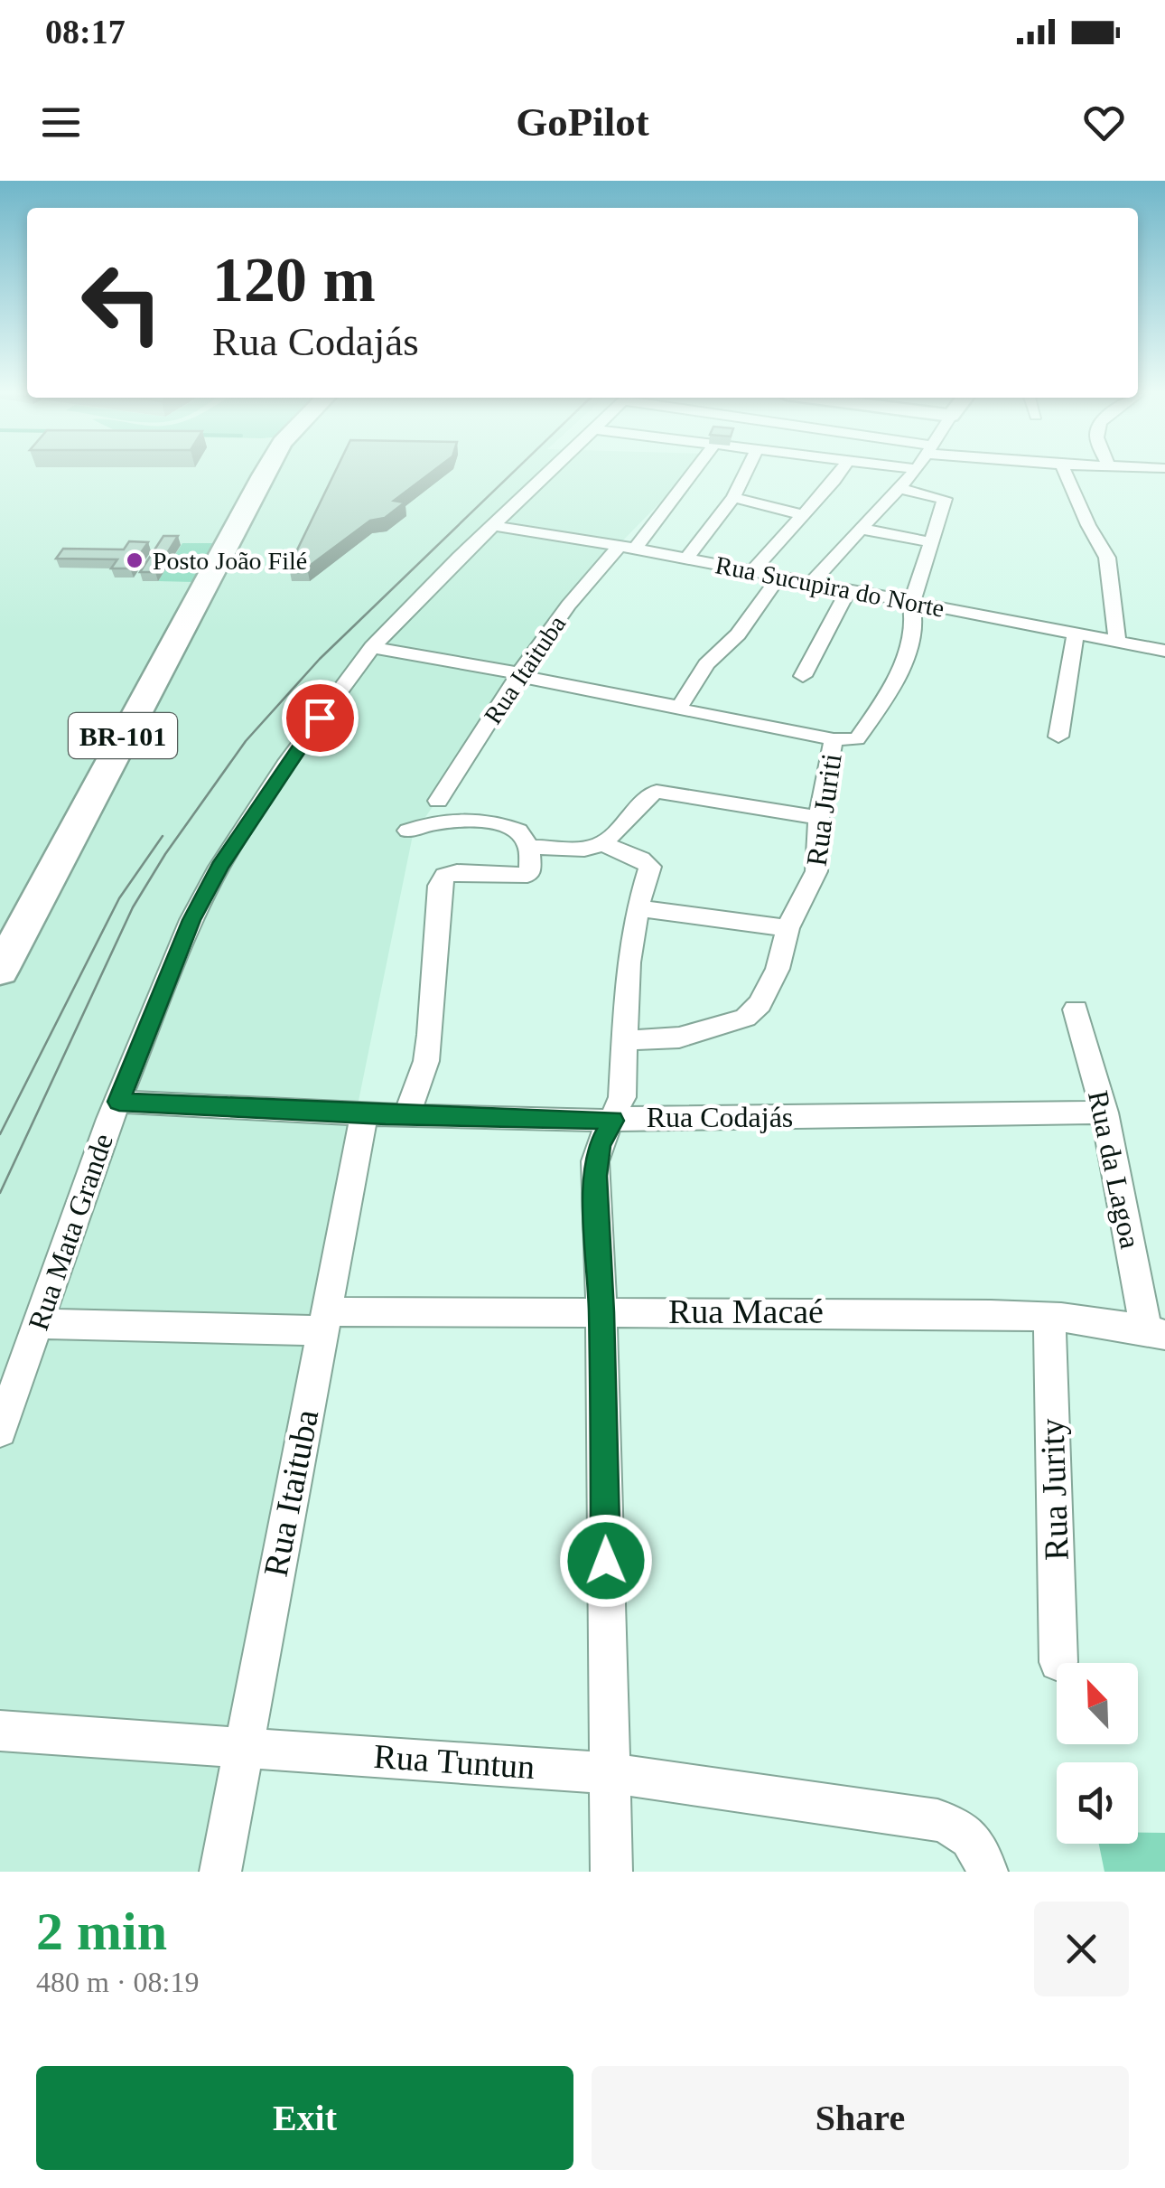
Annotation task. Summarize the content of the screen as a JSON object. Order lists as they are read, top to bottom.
{
  "streets": {
    "main road": ["BR-101"],
    "street": [
      "Rua Sucupira do Norte",
      "Rua Itaituba",
      "Rua Juriti",
      "Rua Codajás",
      "Rua da Lagoa",
      "Rua Mata Grande",
      "Rua Macaé",
      "Rua Jurity",
      "Rua Tuntun"
    ]
  },
  "crossings": [
    ["Rua Sucupira do Norte", "Rua Itaituba"],
    ["Rua Sucupira do Norte", "Rua Juriti"],
    ["Rua Sucupira do Norte", "Rua Mata Grande"],
    ["Rua Itaituba", "Rua Codajás"],
    ["Rua Itaituba", "Rua Macaé"],
    ["Rua Itaituba", "Rua Tuntun"],
    ["Rua Codajás", "Rua da Lagoa"],
    ["Rua Codajás", "Rua Mata Grande"],
    ["Rua da Lagoa", "Rua Macaé"],
    ["Rua Mata Grande", "Rua Macaé"],
    ["Rua Macaé", "Rua Jurity"]
  ],
  "places": ["Posto João Filé"],
  "north": "top left",
  "page": {
    "status": "08:17",
    "header": "GoPilot",
    "turn": ["120 m", "Rua Codajás"],
    "heading": ["2 min", "480 m · 08:19"],
    "buttons": ["Exit", "Share"]
  }
}
